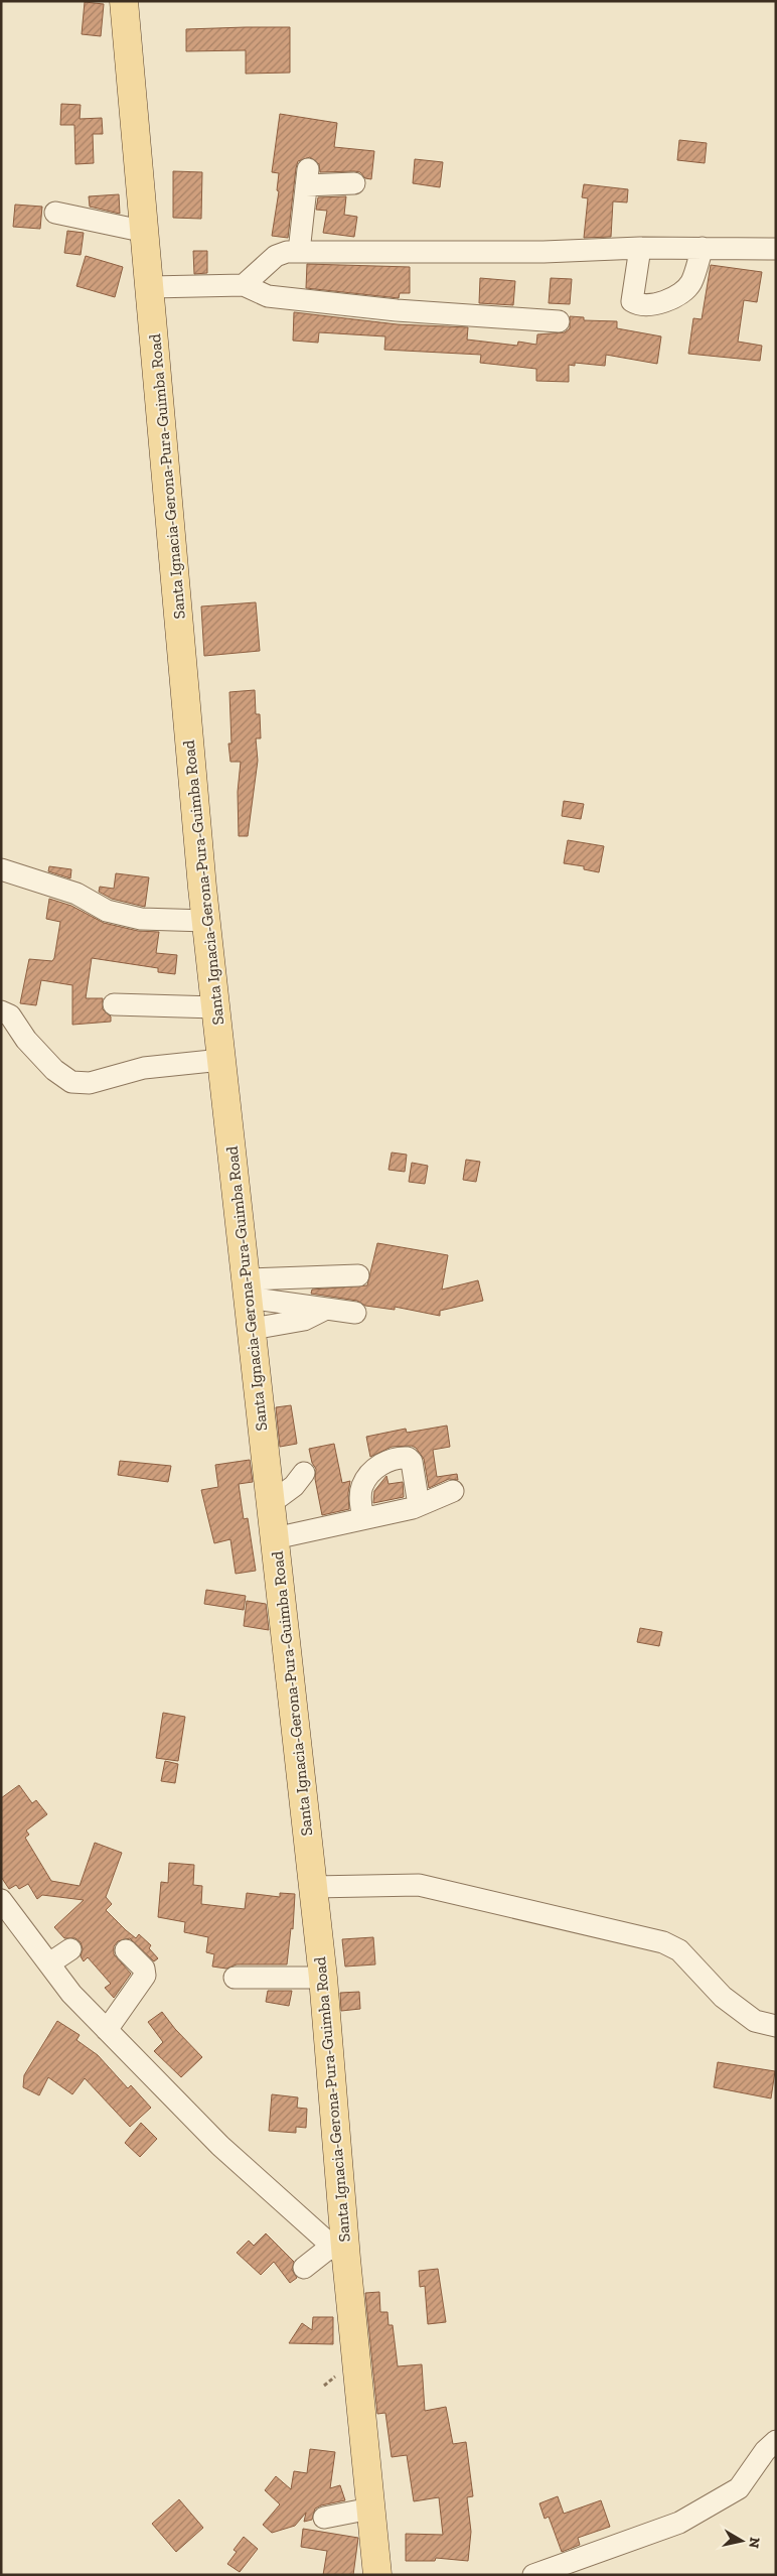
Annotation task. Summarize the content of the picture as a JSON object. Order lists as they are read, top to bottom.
{
  "streets": {
    "main road": ["Santa Ignacia-Gerona-Pura-Guimba Road"]
  },
  "north": "right"
}
